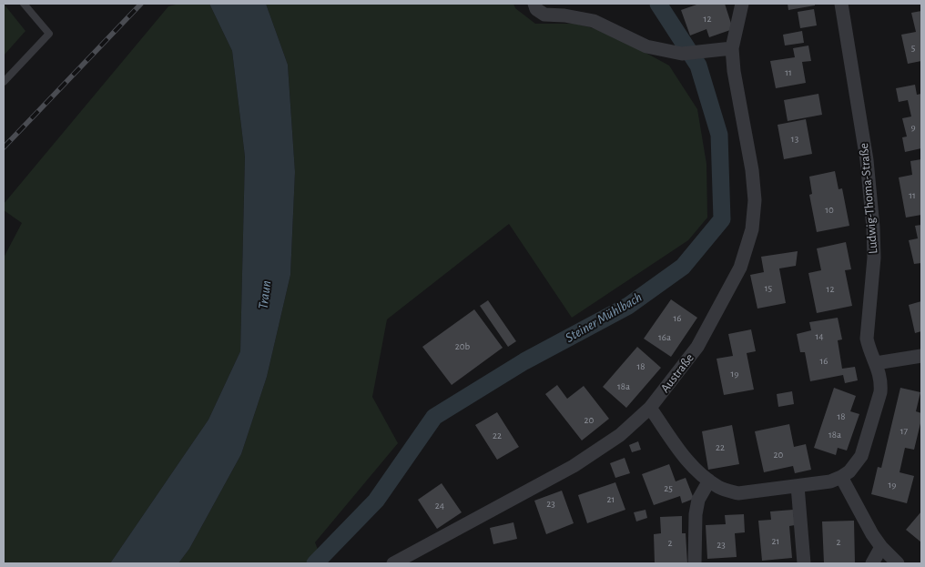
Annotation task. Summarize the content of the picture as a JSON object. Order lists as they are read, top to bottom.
{
  "streets": {
    "street": ["Ludwig-Thoma-Straße", "Austraße"]
  },
  "crossings": [
    ["Ludwig-Thoma-Straße", "Austraße"]
  ],
  "water": ["Traun", "Steiner Mühlbach"],
  "house_numbers": [
    "12",
    "5",
    "11",
    "9",
    "13",
    "11",
    "10",
    "15",
    "12",
    "16",
    "14",
    "16a",
    "20b",
    "16",
    "18",
    "19",
    "18a",
    "18",
    "20",
    "17",
    "18a",
    "22",
    "22",
    "20",
    "19",
    "25",
    "21",
    "23",
    "24",
    "21",
    "2",
    "2",
    "23"
  ]
}
